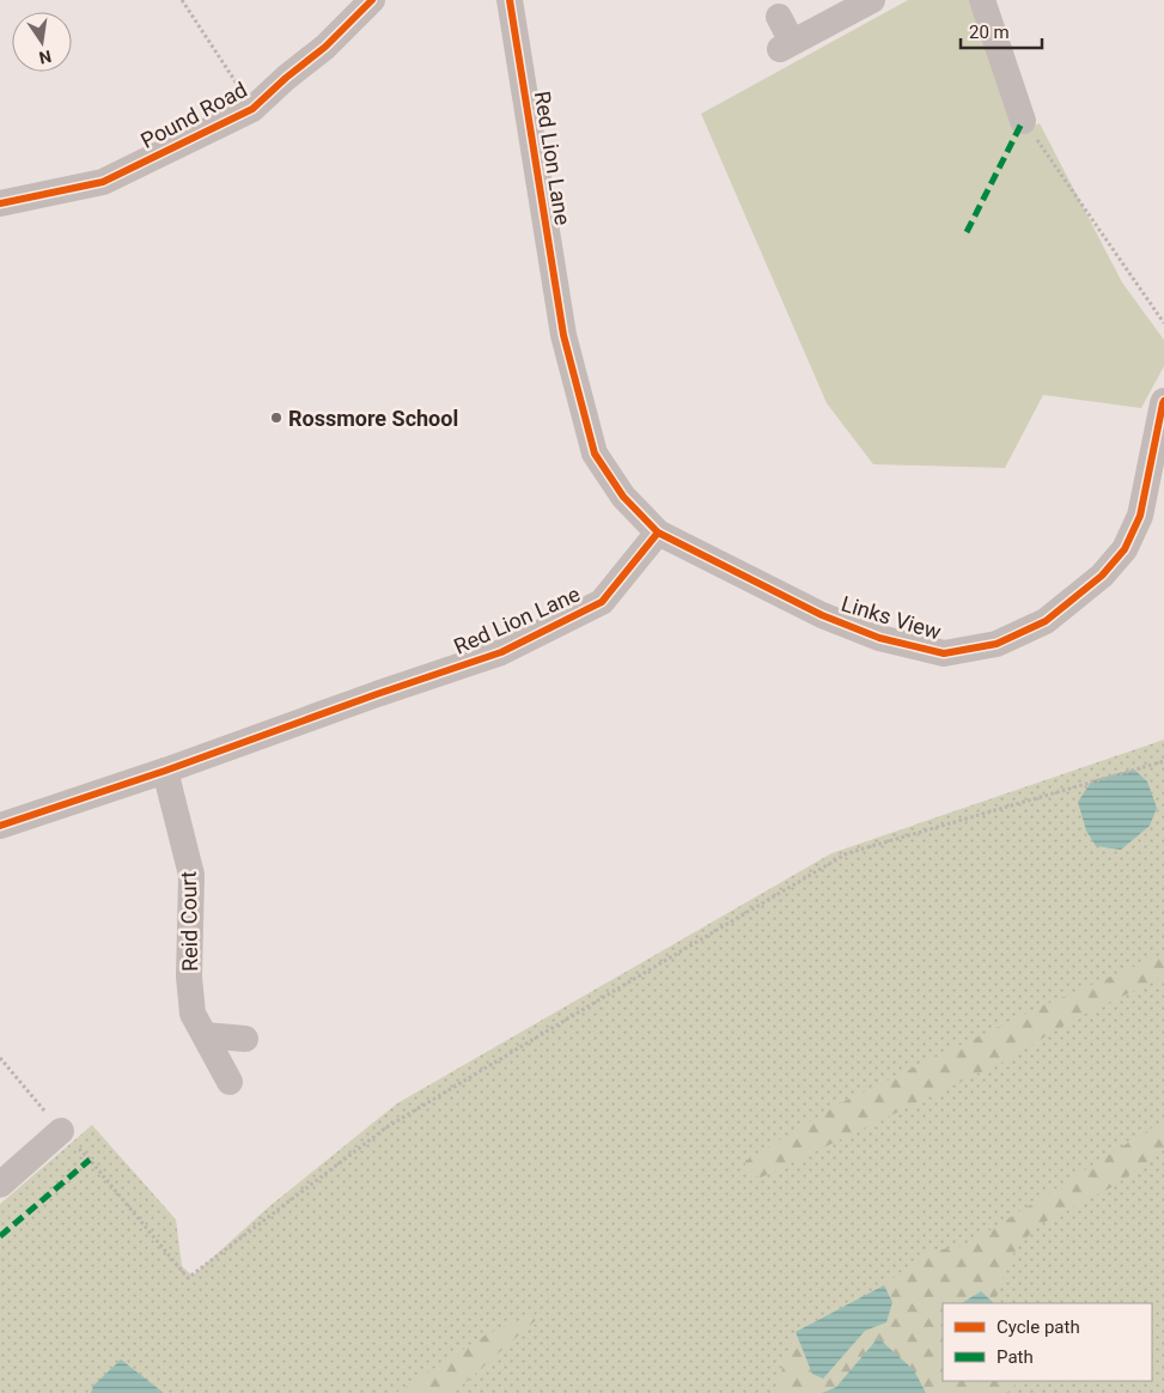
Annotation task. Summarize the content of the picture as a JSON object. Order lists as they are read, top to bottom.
{
  "streets": {
    "street": [
      "Pound Road",
      "Red Lion Lane",
      "Links View",
      "Reid Court"
    ]
  },
  "crossings": [
    ["Red Lion Lane", "Links View"],
    ["Red Lion Lane", "Reid Court"]
  ],
  "places": ["Rossmore School"],
  "legend": ["Cycle path", "Path"],
  "scale_bar": "20 m",
  "north": "bottom"
}
